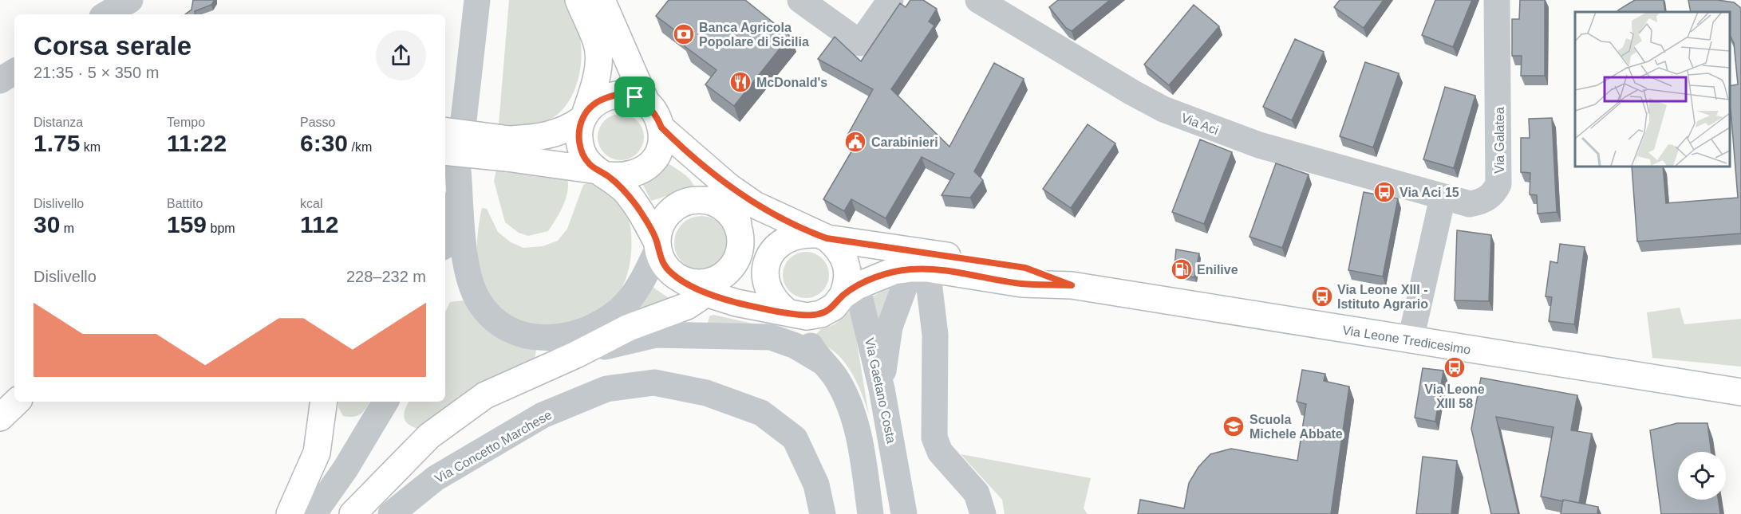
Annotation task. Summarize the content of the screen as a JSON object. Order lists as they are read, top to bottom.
{
  "streets": {
    "main road": ["Via Leone Tredicesimo"],
    "street": [
      "Via Aci",
      "Via Galatea",
      "Via Gaetano Costa",
      "Via Concetto Marchese"
    ]
  },
  "crossings": [
    ["Via Aci", "Via Galatea"]
  ],
  "places": {
    "bank": ["Banca Agricola Popolare di Sicilia"],
    "restaurant": ["McDonald's"],
    "public building": ["Carabinieri"],
    "bus stop": ["Via Aci 15", "Via Leone XIII - Istituto Agrario", "Via Leone XIII 58"],
    "fuel station": ["Enilive"],
    "school or university": ["Scuola Michele Abbate"]
  },
  "page": {
    "heading": ["Corsa serale", "21:35 · 5 × 350 m"],
    "stats": [
      ["Distanza", "1.75 km"],
      ["Tempo", "11:22"],
      ["Passo", "6:30 /km"],
      ["Dislivello", "30 m"],
      ["Battito", "159 bpm"],
      ["kcal", "112"]
    ],
    "chart": ["Dislivello", "228–232 m"]
  }
}
